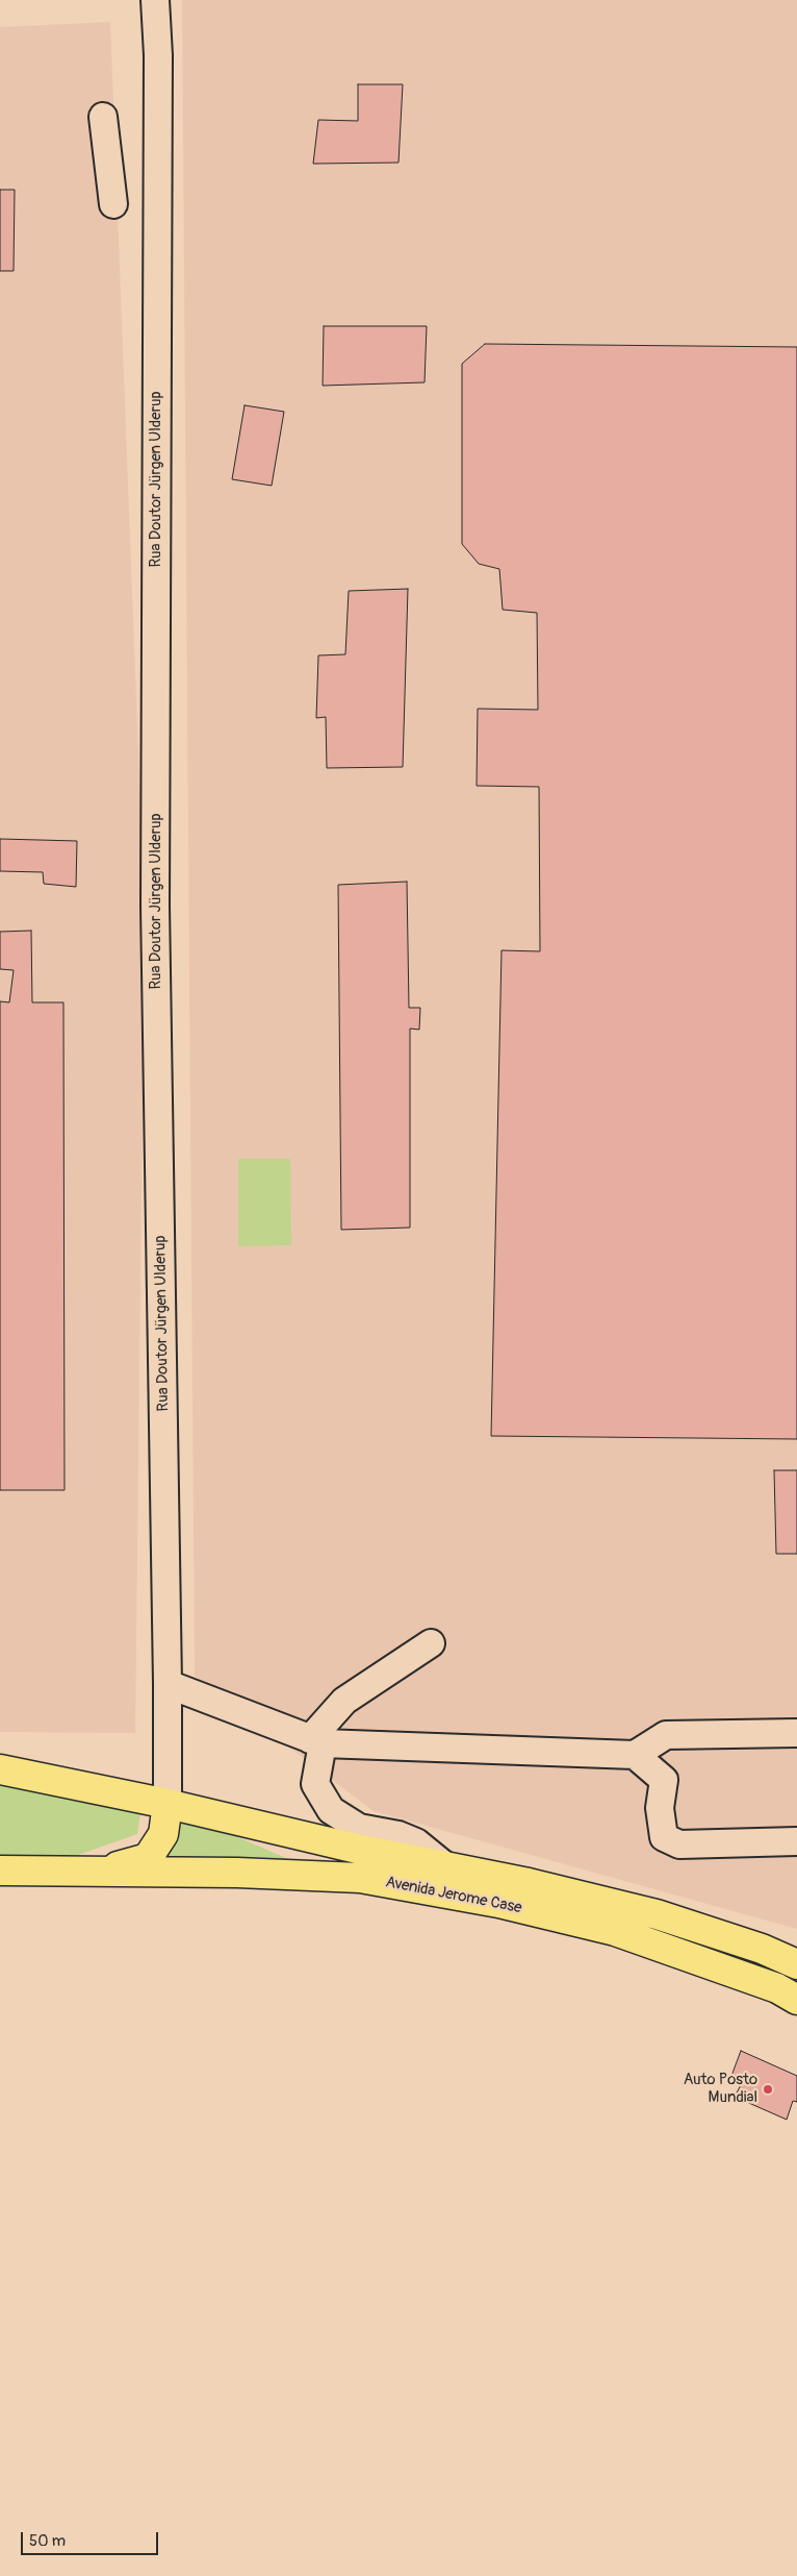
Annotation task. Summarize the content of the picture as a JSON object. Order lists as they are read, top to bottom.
{
  "streets": {
    "main road": ["Avenida Jerome Case"],
    "street": ["Rua Doutor Jürgen Ulderup"]
  },
  "crossings": [
    ["Rua Doutor Jürgen Ulderup", "Avenida Jerome Case"]
  ],
  "places": ["Auto Posto Mundial"],
  "scale_bar": "50 m"
}
